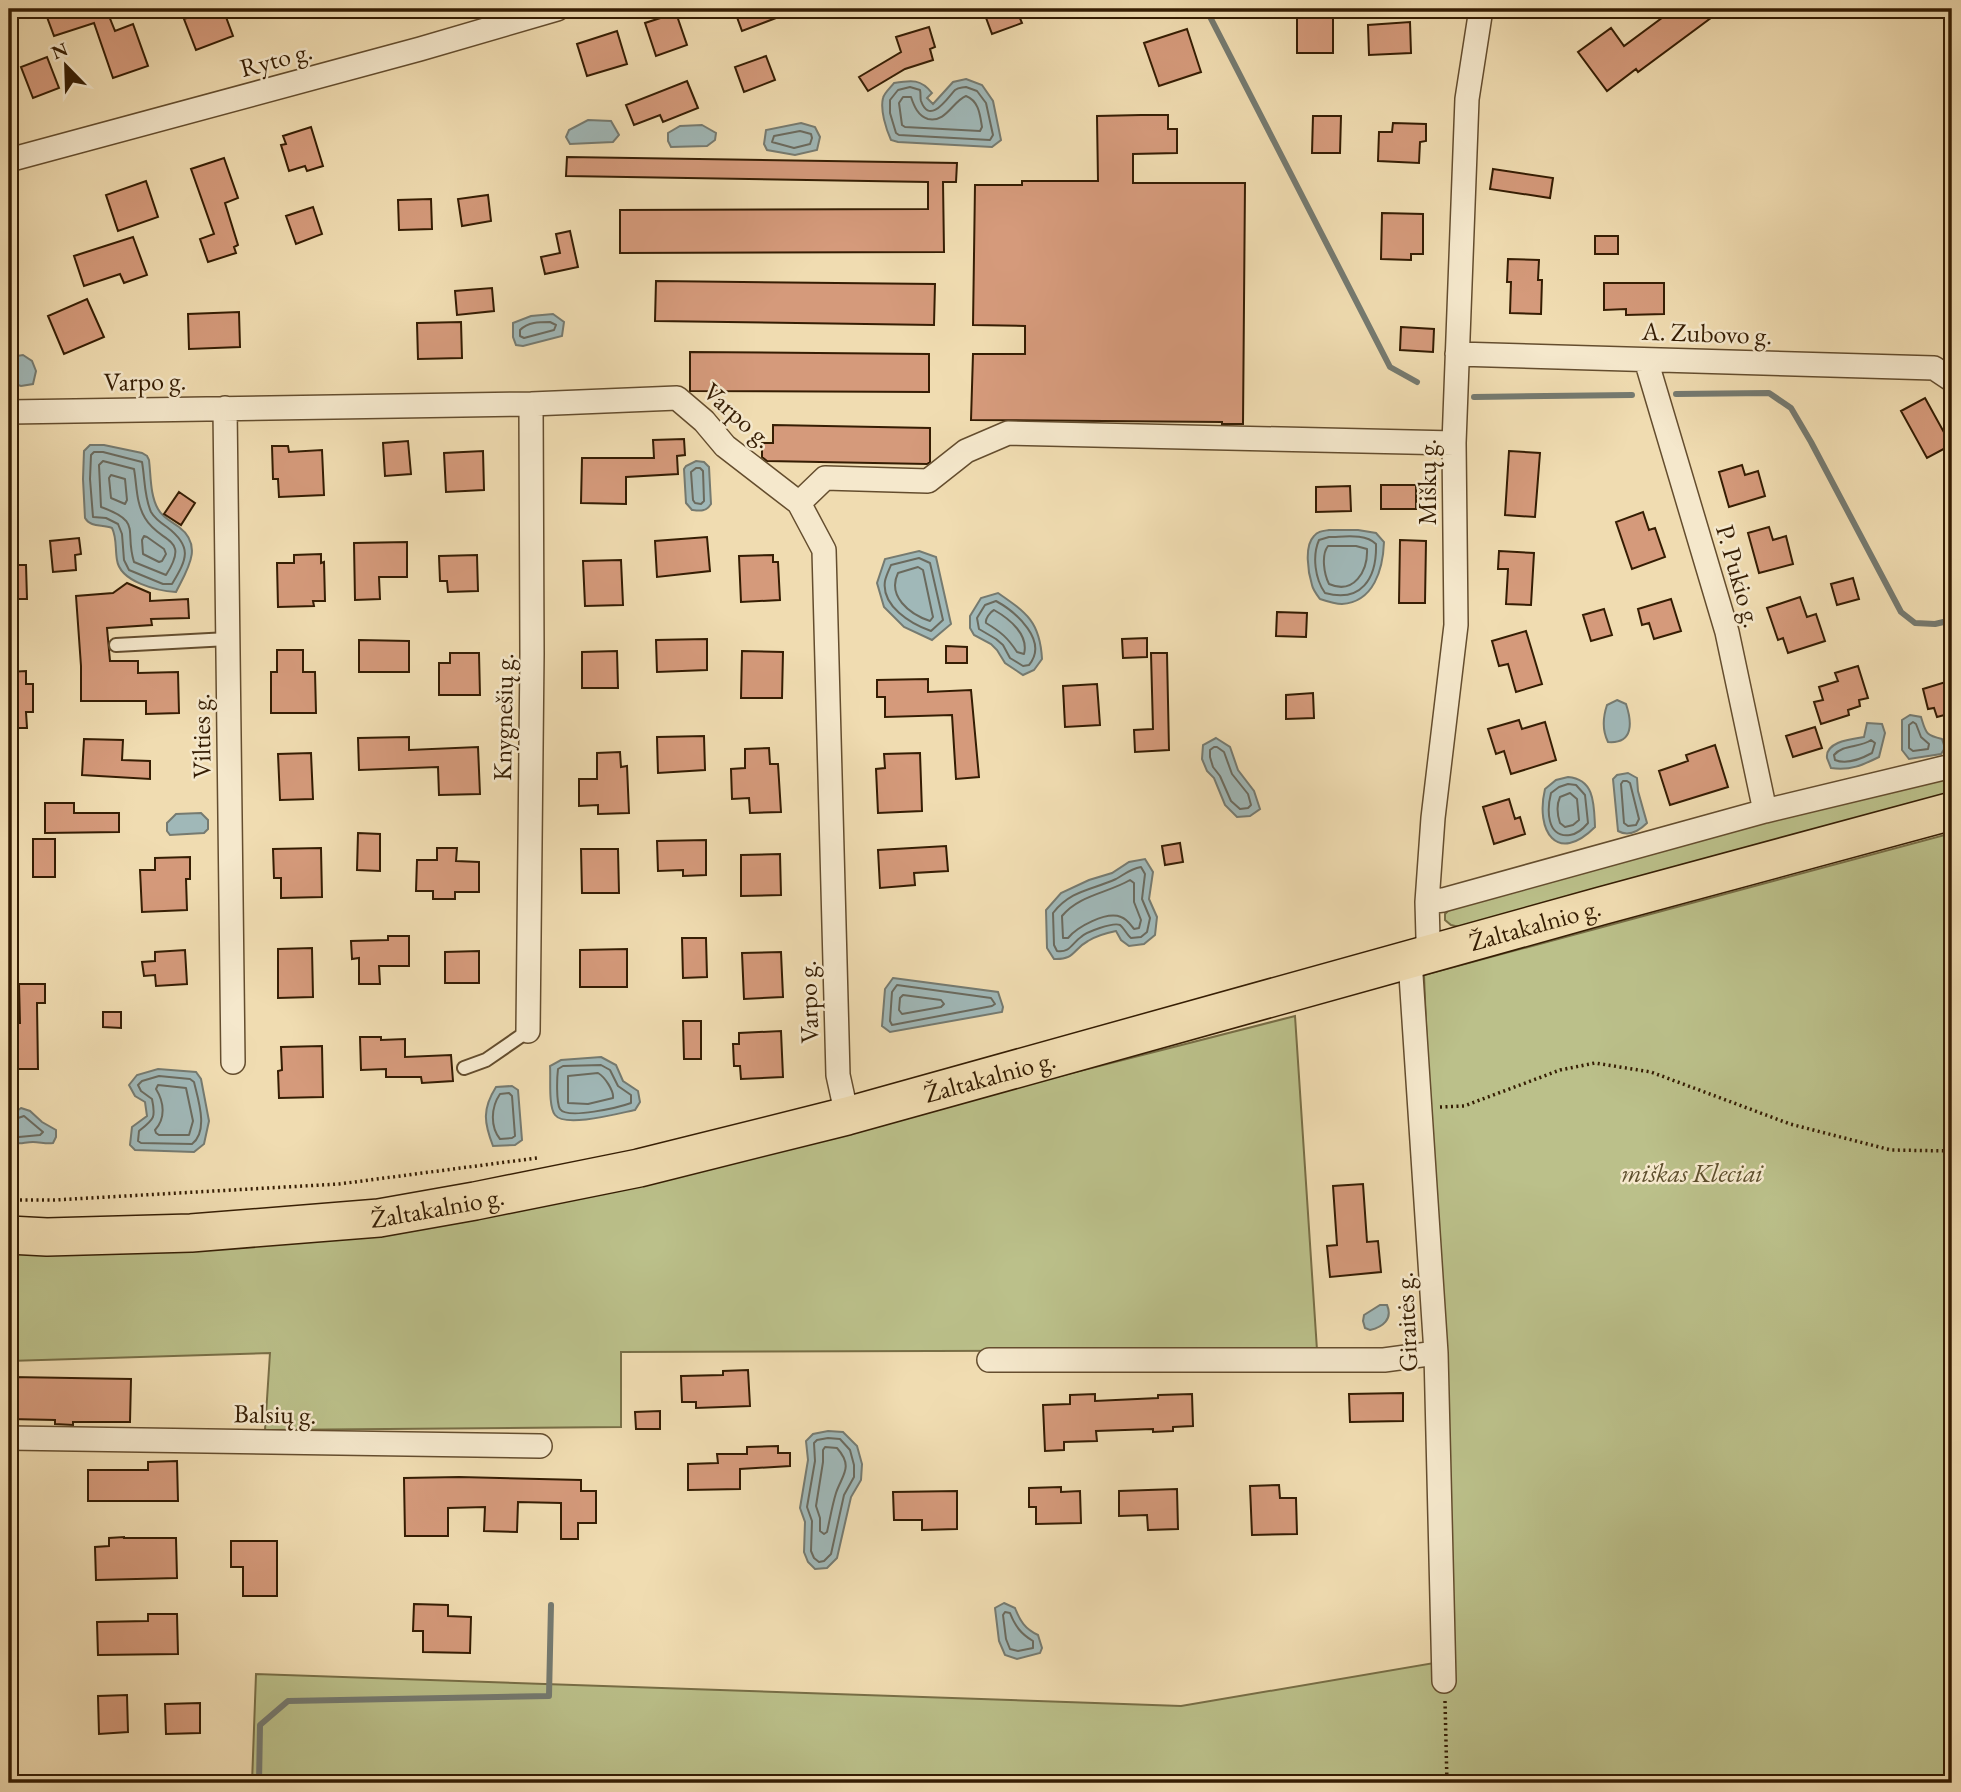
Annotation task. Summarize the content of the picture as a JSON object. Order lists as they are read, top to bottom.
{
  "streets": {
    "main road": ["Žaltakalnio g."],
    "street": [
      "Ryto g.",
      "A. Zubovo g.",
      "Varpo g.",
      "Miškų g.",
      "P. Pukio g.",
      "Knygnešių g.",
      "Vilties g.",
      "Giraitės g.",
      "Balsių g."
    ]
  },
  "crossings": [
    ["A. Zubovo g.", "Miškų g."],
    ["A. Zubovo g.", "P. Pukio g."],
    ["Varpo g.", "Knygnešių g."],
    ["Varpo g.", "Vilties g."],
    ["Varpo g.", "Žaltakalnio g."],
    ["Miškų g.", "Žaltakalnio g."],
    ["Miškų g.", "Giraitės g."],
    ["Žaltakalnio g.", "Giraitės g."]
  ],
  "parks": ["miškas Kleciai"],
  "north": "top left"
}
